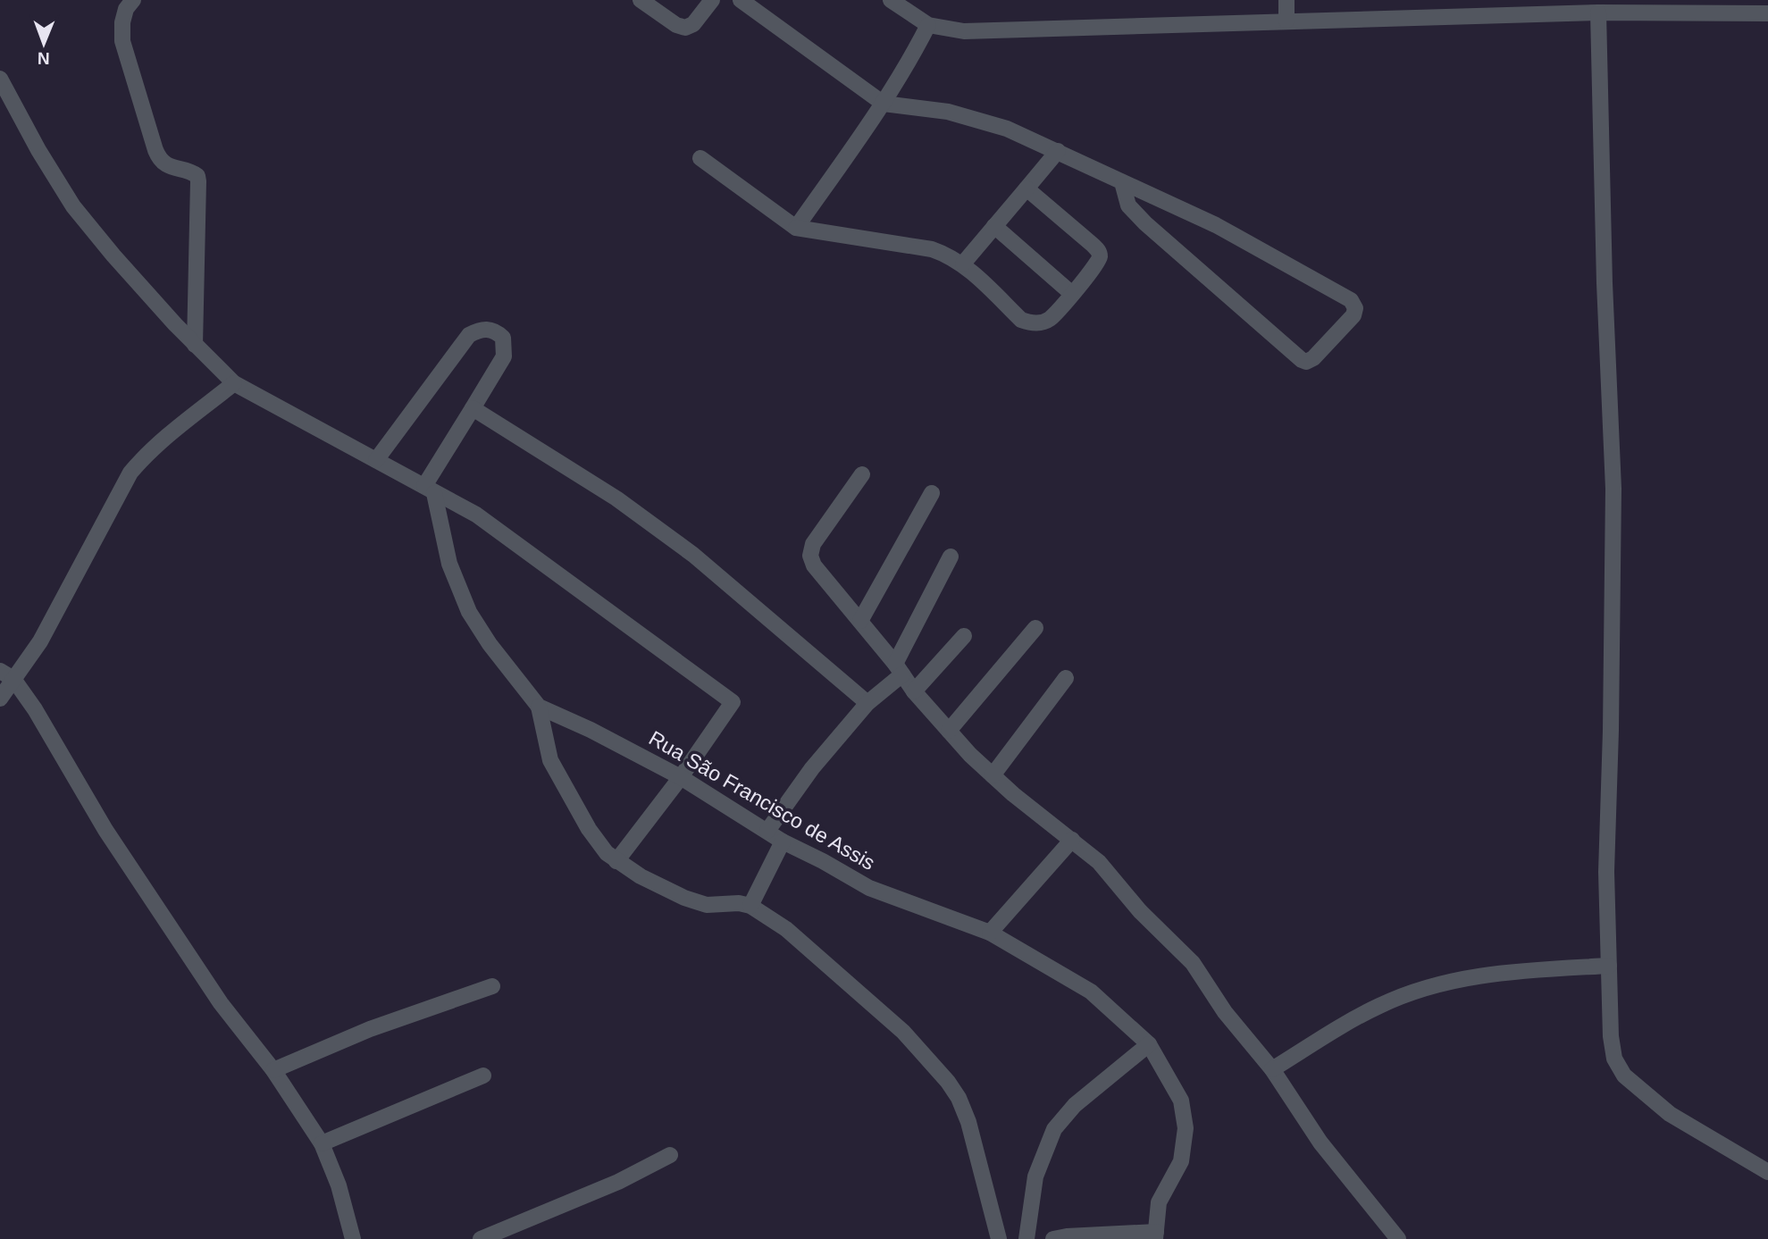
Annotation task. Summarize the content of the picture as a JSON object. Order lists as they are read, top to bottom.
{
  "streets": {
    "street": ["Rua São Francisco de Assis"]
  },
  "north": "bottom"
}
